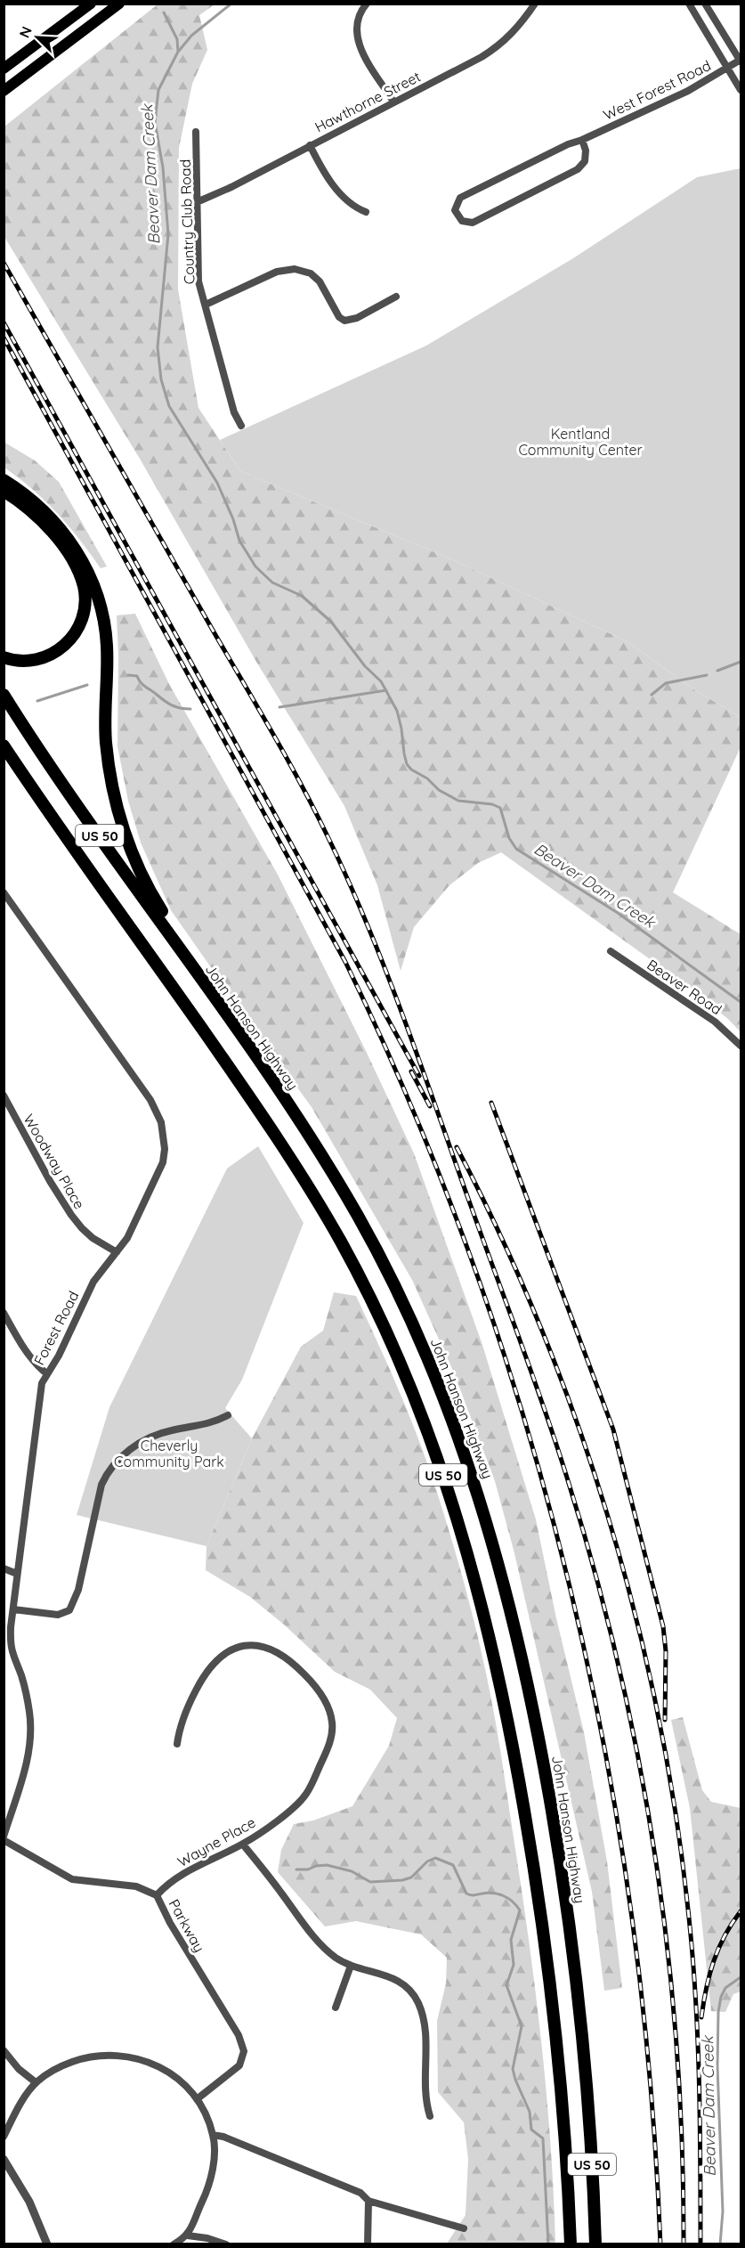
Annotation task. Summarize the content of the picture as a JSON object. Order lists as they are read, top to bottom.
{
  "streets": {
    "highway": ["US 50", "John Hanson Highway"],
    "street": [
      "West Forest Road",
      "Hawthorne Street",
      "Country Club Road",
      "Beaver Road",
      "Woodway Place",
      "Forest Road",
      "Wayne Place",
      "Parkway"
    ]
  },
  "crossings": [
    ["Hawthorne Street", "Country Club Road"],
    ["Woodway Place", "Forest Road"],
    ["Wayne Place", "Parkway"]
  ],
  "water": ["Beaver Dam Creek"],
  "parks": ["Kentland Community Center", "Cheverly Community Park"],
  "north": "top left"
}
